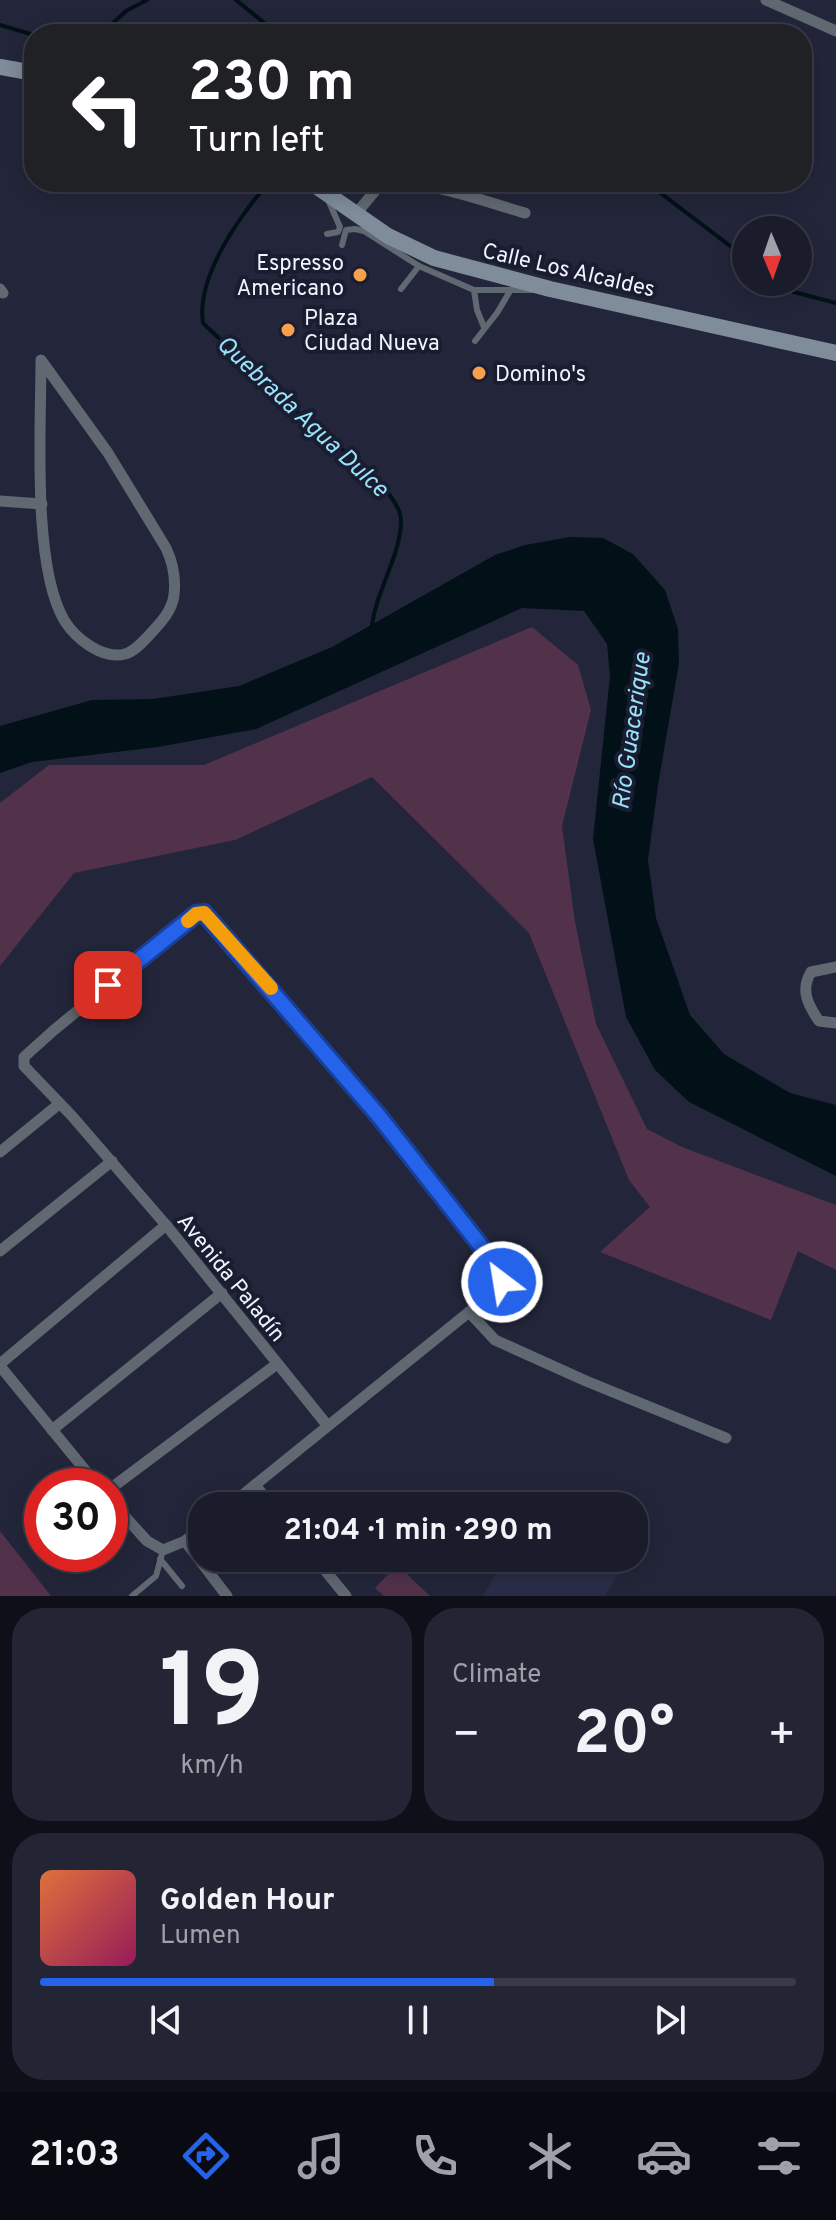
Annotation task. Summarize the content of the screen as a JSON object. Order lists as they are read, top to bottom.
{
  "streets": {
    "main road": ["Calle Los Alcaldes"],
    "street": ["Avenida Paladín"]
  },
  "water": ["Quebrada Agua Dulce", "Río Guacerique"],
  "places": ["Espresso Americano", "Plaza Ciudad Nueva", "Domino's"],
  "north": "bottom",
  "page": {
    "turn": ["230 m", "Turn left"],
    "limit": "30",
    "trip": "21:04 · 1 min · 290 m",
    "tile": [
      ["19", "km/h"],
      "Climate"
    ],
    "heat": ["−", "20°", "+"],
    "song": ["Golden Hour", "Lumen"],
    "tabs": "21:03"
  }
}
